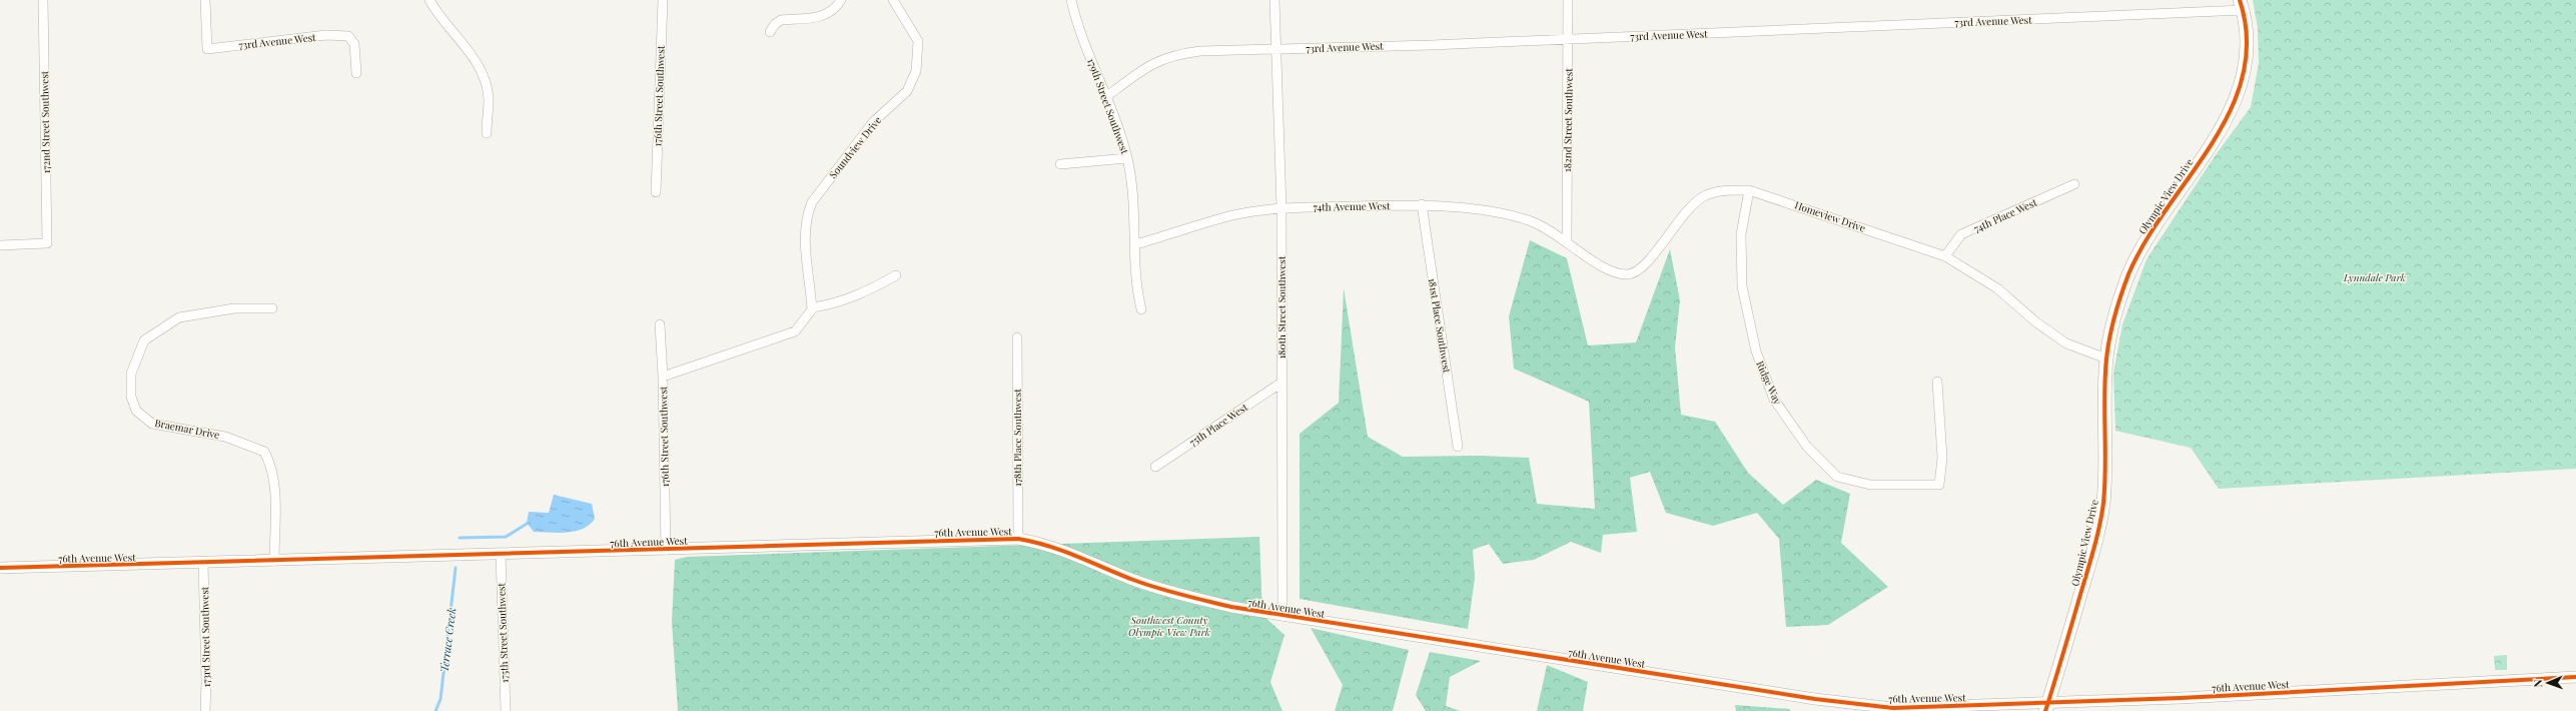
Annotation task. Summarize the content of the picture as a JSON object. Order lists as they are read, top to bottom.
{
  "streets": {
    "main road": ["Olympic View Drive"],
    "street": [
      "73rd Avenue West",
      "176th Street Southwest",
      "179th Street Southwest",
      "182nd Street Southwest",
      "172nd Street Southwest",
      "Soundview Drive",
      "74th Avenue West",
      "74th Place West",
      "Homeview Drive",
      "180th Street Southwest",
      "181st Place Southwest",
      "Ridge Way",
      "75th Place West",
      "Braemar Drive",
      "178th Place Southwest",
      "76th Avenue West",
      "175th Street Southwest",
      "173rd Street Southwest"
    ]
  },
  "crossings": [
    ["73rd Avenue West", "179th Street Southwest"],
    ["73rd Avenue West", "182nd Street Southwest"],
    ["73rd Avenue West", "Olympic View Drive"],
    ["73rd Avenue West", "180th Street Southwest"],
    ["176th Street Southwest", "76th Avenue West"],
    ["179th Street Southwest", "74th Avenue West"],
    ["182nd Street Southwest", "74th Avenue West"],
    ["182nd Street Southwest", "Homeview Drive"],
    ["Olympic View Drive", "Homeview Drive"],
    ["Olympic View Drive", "76th Avenue West"],
    ["74th Avenue West", "Homeview Drive"],
    ["74th Avenue West", "180th Street Southwest"],
    ["74th Avenue West", "181st Place Southwest"],
    ["74th Place West", "Homeview Drive"],
    ["Homeview Drive", "Ridge Way"],
    ["180th Street Southwest", "75th Place West"],
    ["180th Street Southwest", "76th Avenue West"],
    ["Braemar Drive", "76th Avenue West"],
    ["178th Place Southwest", "76th Avenue West"],
    ["76th Avenue West", "175th Street Southwest"],
    ["76th Avenue West", "173rd Street Southwest"]
  ],
  "water": ["Terrace Creek"],
  "parks": ["Lynndale Park", "Southwest County Olympic View Park"],
  "north": "left"
}
